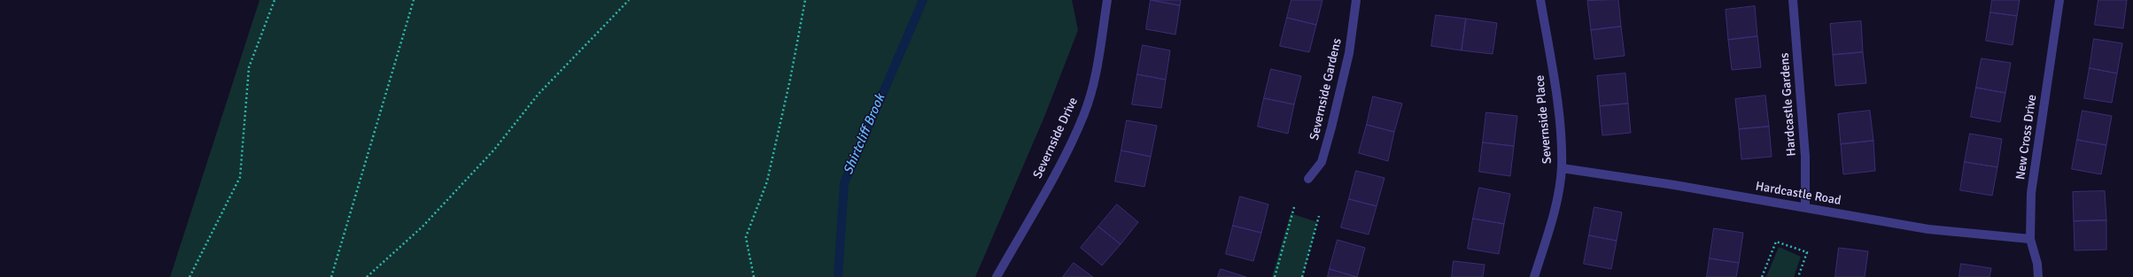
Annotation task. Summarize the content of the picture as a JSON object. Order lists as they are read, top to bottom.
{
  "streets": {
    "street": [
      "Severnside Gardens",
      "Hardcastle Gardens",
      "Severnside Place",
      "New Cross Drive",
      "Severnside Drive",
      "Hardcastle Road"
    ]
  },
  "crossings": [
    ["Hardcastle Gardens", "Hardcastle Road"],
    ["Severnside Place", "Hardcastle Road"],
    ["New Cross Drive", "Hardcastle Road"]
  ],
  "water": ["Shirtcliff Brook"]
}
